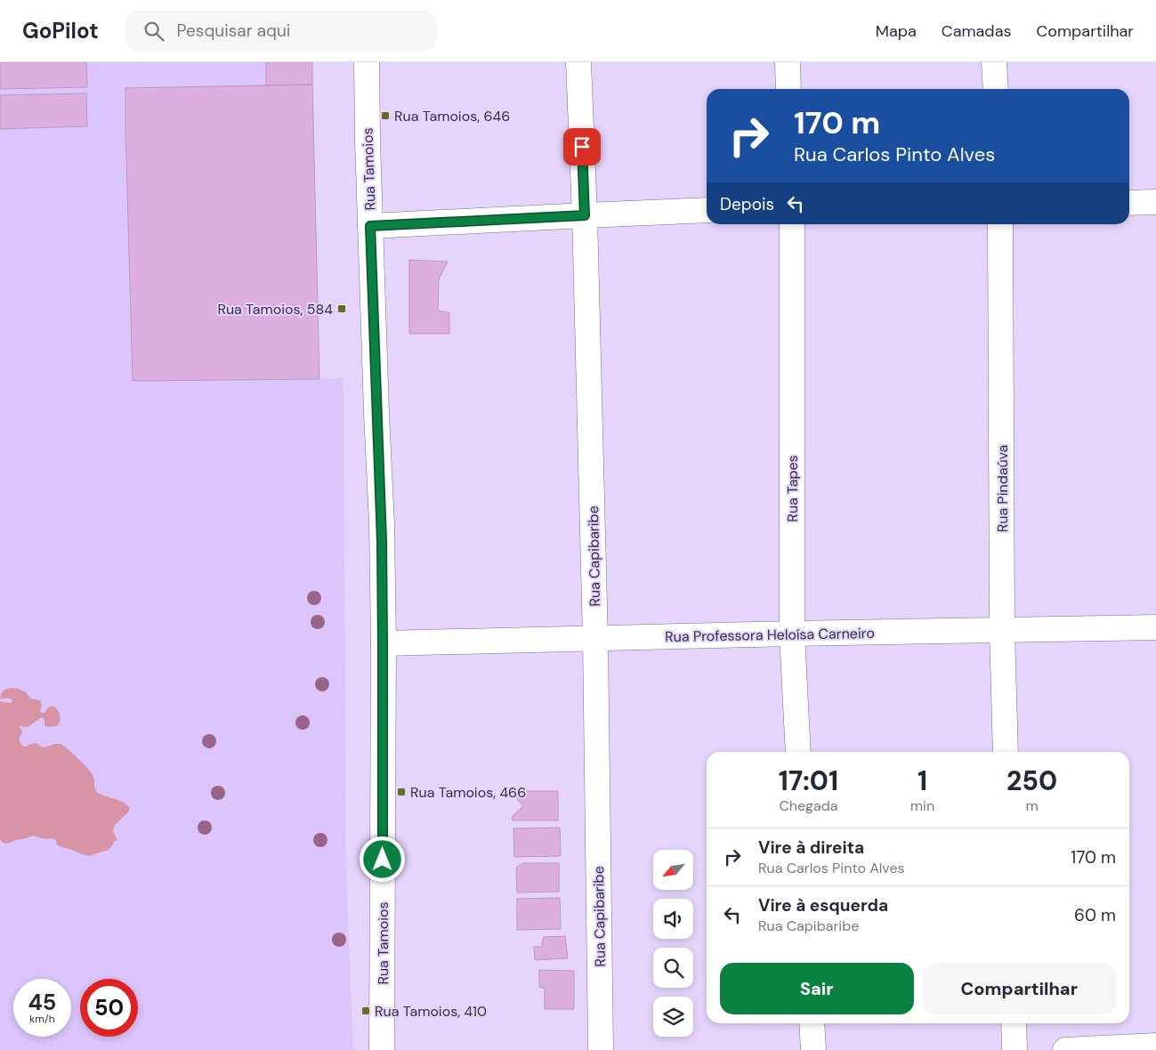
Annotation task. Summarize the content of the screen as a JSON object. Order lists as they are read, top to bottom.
{
  "streets": {
    "street": [
      "Rua Tamoios",
      "Rua Tapes",
      "Rua Pindaúva",
      "Rua Capibaribe",
      "Rua Professora Heloísa Carneiro"
    ]
  },
  "crossings": [
    ["Rua Tamoios", "Rua Professora Heloísa Carneiro"],
    ["Rua Tapes", "Rua Professora Heloísa Carneiro"],
    ["Rua Pindaúva", "Rua Professora Heloísa Carneiro"],
    ["Rua Capibaribe", "Rua Professora Heloísa Carneiro"]
  ],
  "places": {
    "transit": [
      "Rua Tamoios, 646",
      "Rua Tamoios, 584",
      "Rua Tamoios, 466",
      "Rua Tamoios, 410"
    ]
  },
  "north": "bottom left",
  "page": {
    "header": "GoPilot",
    "search": "Pesquisar aqui",
    "nav": ["Mapa", "Camadas", "Compartilhar"],
    "turn": ["170 m", "Rua Carlos Pinto Alves"],
    "then": "Depois",
    "eta": [
      "17:01",
      "Chegada",
      "1",
      "min",
      "250",
      "m"
    ],
    "list": [
      {
        "name": "Vire à direita",
        "note": "Rua Carlos Pinto Alves",
        "value": "170 m"
      },
      {
        "name": "Vire à esquerda",
        "note": "Rua Capibaribe",
        "value": "60 m"
      }
    ],
    "buttons": ["Sair", "Compartilhar"],
    "speed": "45 km/h",
    "limit": "50"
  }
}
